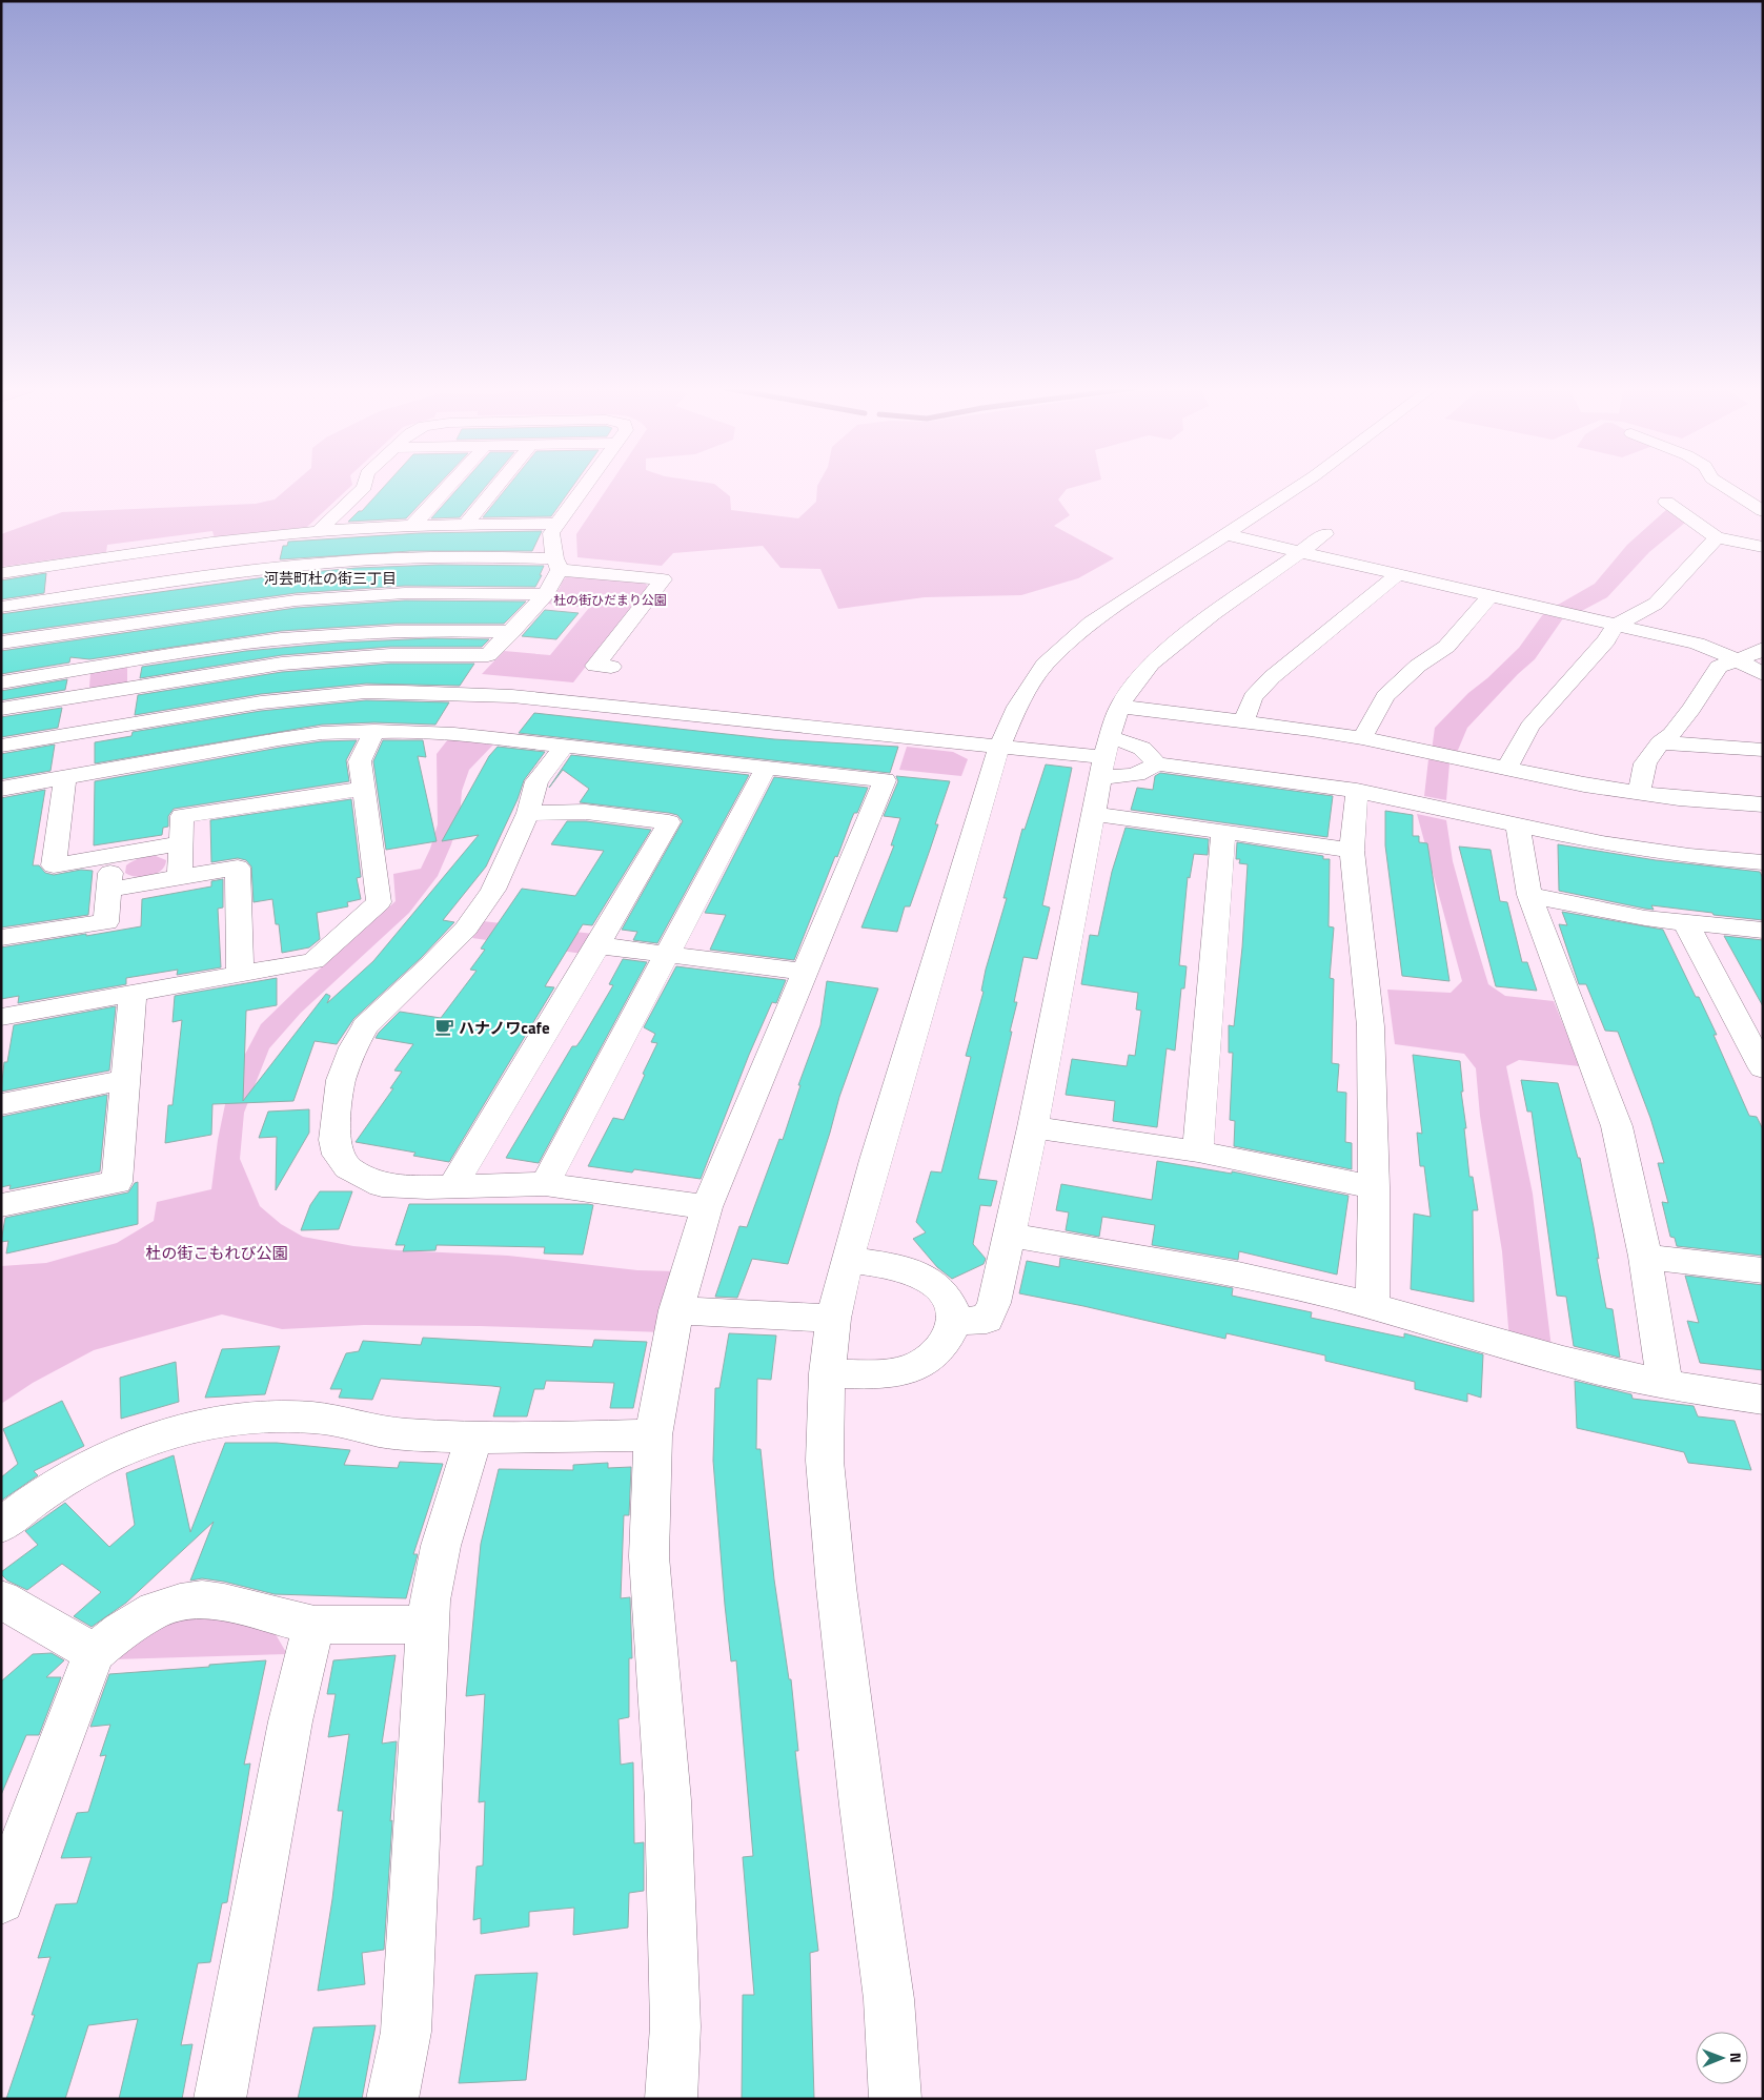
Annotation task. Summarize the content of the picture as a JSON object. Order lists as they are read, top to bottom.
{
  "districts": ["河芸町杜の街三丁目"],
  "parks": ["杜の街ひだまり公園", "杜の街こもれび公園"],
  "places": {
    "cafe": ["ハナノワcafe"]
  },
  "north": "right"
}
